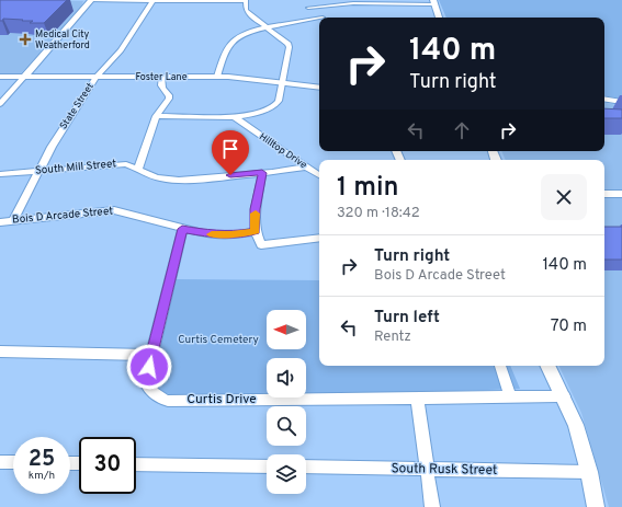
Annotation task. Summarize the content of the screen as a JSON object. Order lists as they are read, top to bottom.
{
  "streets": {
    "street": [
      "Foster Lane",
      "State Street",
      "Hilltop Drive",
      "South Mill Street",
      "Bois D Arcade Street",
      "Curtis Drive",
      "South Rusk Street"
    ]
  },
  "crossings": [
    ["Foster Lane", "State Street"],
    ["State Street", "South Mill Street"],
    ["State Street", "Bois D Arcade Street"],
    ["Hilltop Drive", "South Mill Street"],
    ["Bois D Arcade Street", "Curtis Drive"]
  ],
  "parks": ["Curtis Cemetery"],
  "places": {
    "health": ["Medical City Weatherford"]
  },
  "north": "left",
  "page": {
    "turn": ["140 m", "Turn right"],
    "heading": ["1 min", "320 m · 18:42"],
    "list": [
      {
        "name": "Turn right",
        "note": "Bois D Arcade Street",
        "value": "140 m"
      },
      {
        "name": "Turn left",
        "note": "Rentz",
        "value": "70 m"
      }
    ],
    "speed": "25 km/h",
    "limit": "30"
  }
}
